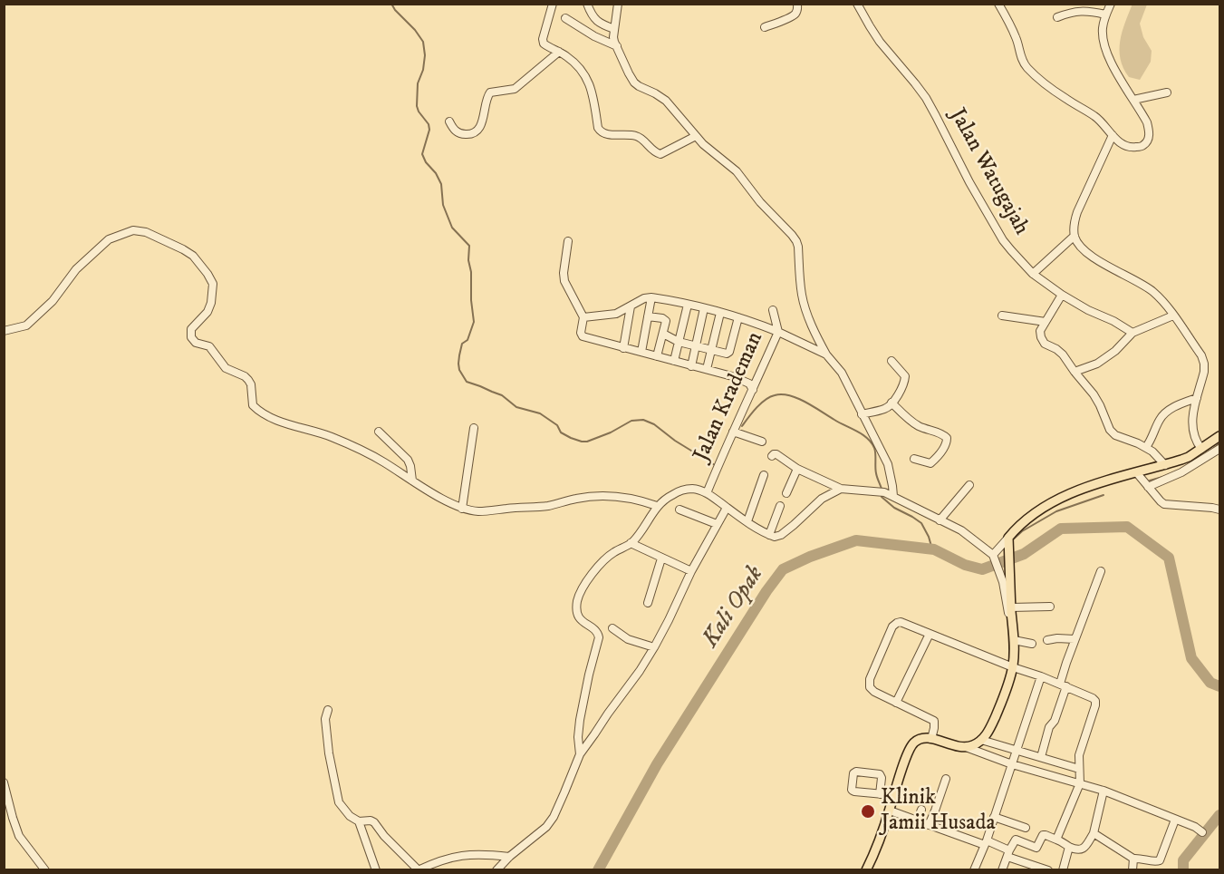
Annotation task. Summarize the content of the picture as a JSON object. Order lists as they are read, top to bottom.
{
  "streets": {
    "street": ["Jalan Watugajah", "Jalan Krademan"]
  },
  "water": ["Kali Opak"],
  "places": ["Klinik Jamii Husada"]
}
